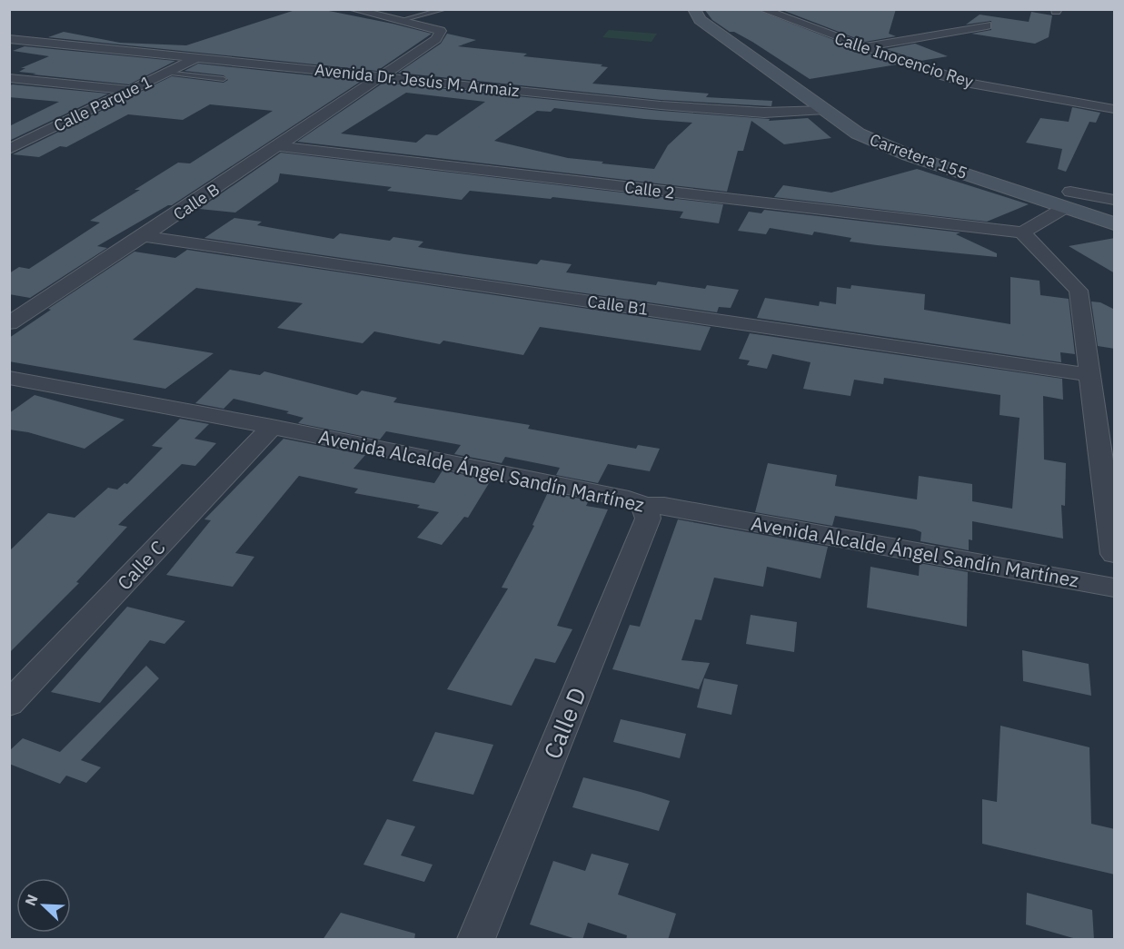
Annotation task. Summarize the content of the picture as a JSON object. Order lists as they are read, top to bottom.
{
  "streets": {
    "street": [
      "Calle Inocencio Rey",
      "Avenida Dr. Jesús M. Armaiz",
      "Calle Parque 1",
      "Carretera 155",
      "Calle 2",
      "Calle B",
      "Calle B1",
      "Avenida Alcalde Ángel Sandín Martínez",
      "Calle C",
      "Calle D"
    ]
  },
  "crossings": [
    ["Avenida Dr. Jesús M. Armaiz", "Calle Parque 1"],
    ["Avenida Dr. Jesús M. Armaiz", "Carretera 155"],
    ["Avenida Dr. Jesús M. Armaiz", "Calle B"],
    ["Calle 2", "Calle B"],
    ["Calle B", "Calle B1"],
    ["Avenida Alcalde Ángel Sandín Martínez", "Calle C"],
    ["Avenida Alcalde Ángel Sandín Martínez", "Calle D"]
  ],
  "north": "top left"
}
